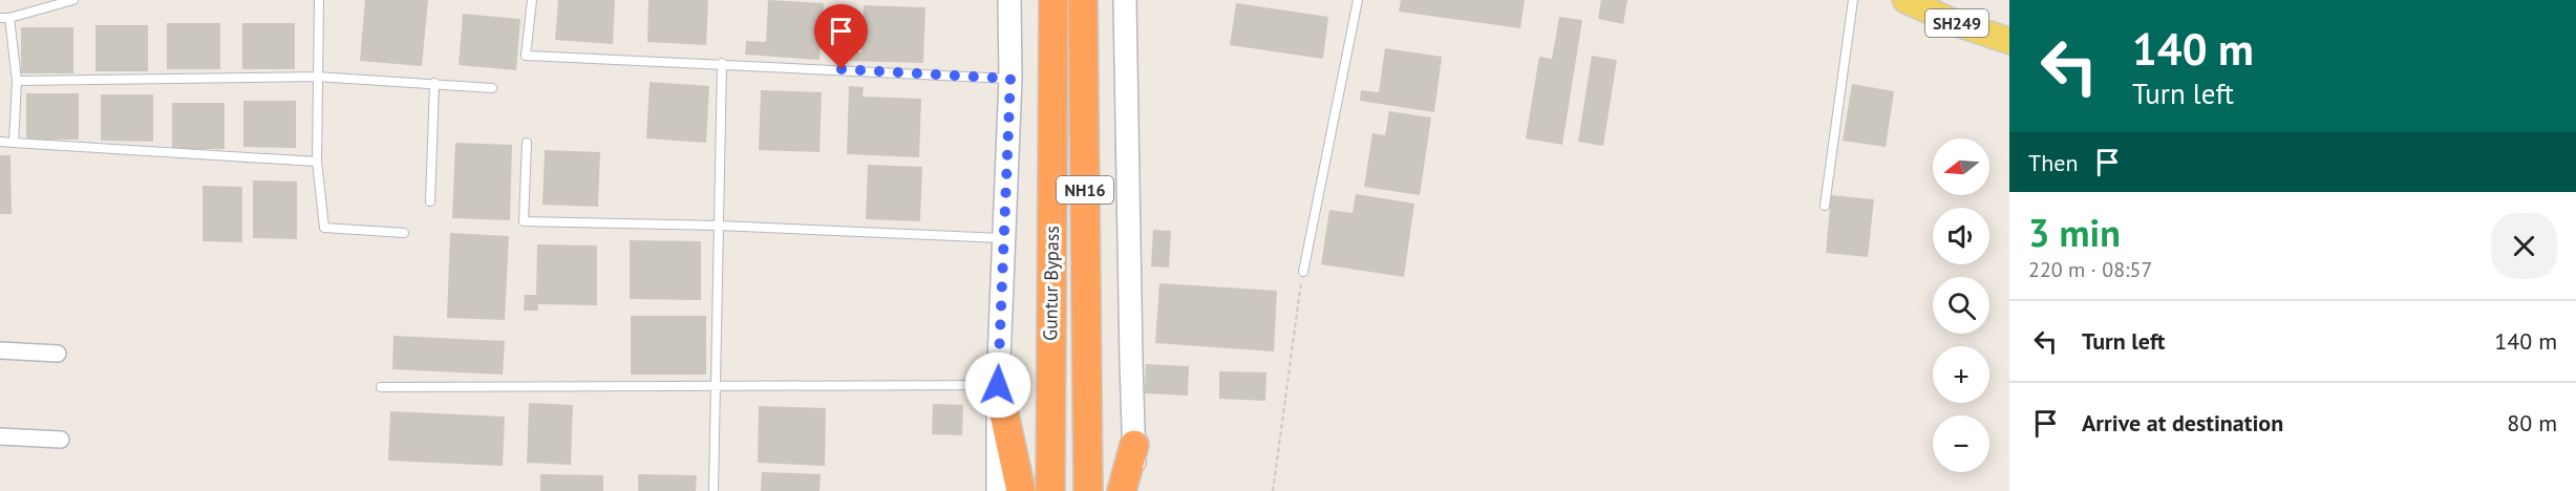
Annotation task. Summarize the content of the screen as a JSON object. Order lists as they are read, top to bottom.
{
  "streets": {
    "highway": ["NH16", "Guntur Bypass"],
    "main road": ["SH249"]
  },
  "north": "left",
  "page": {
    "turn": ["140 m", "Turn left"],
    "then": "Then",
    "map_buttons": ["+", "−"],
    "heading": ["3 min", "220 m · 08:57"],
    "list": [
      {
        "name": "Turn left",
        "value": "140 m"
      },
      {
        "name": "Arrive at destination",
        "value": "80 m"
      }
    ]
  }
}
